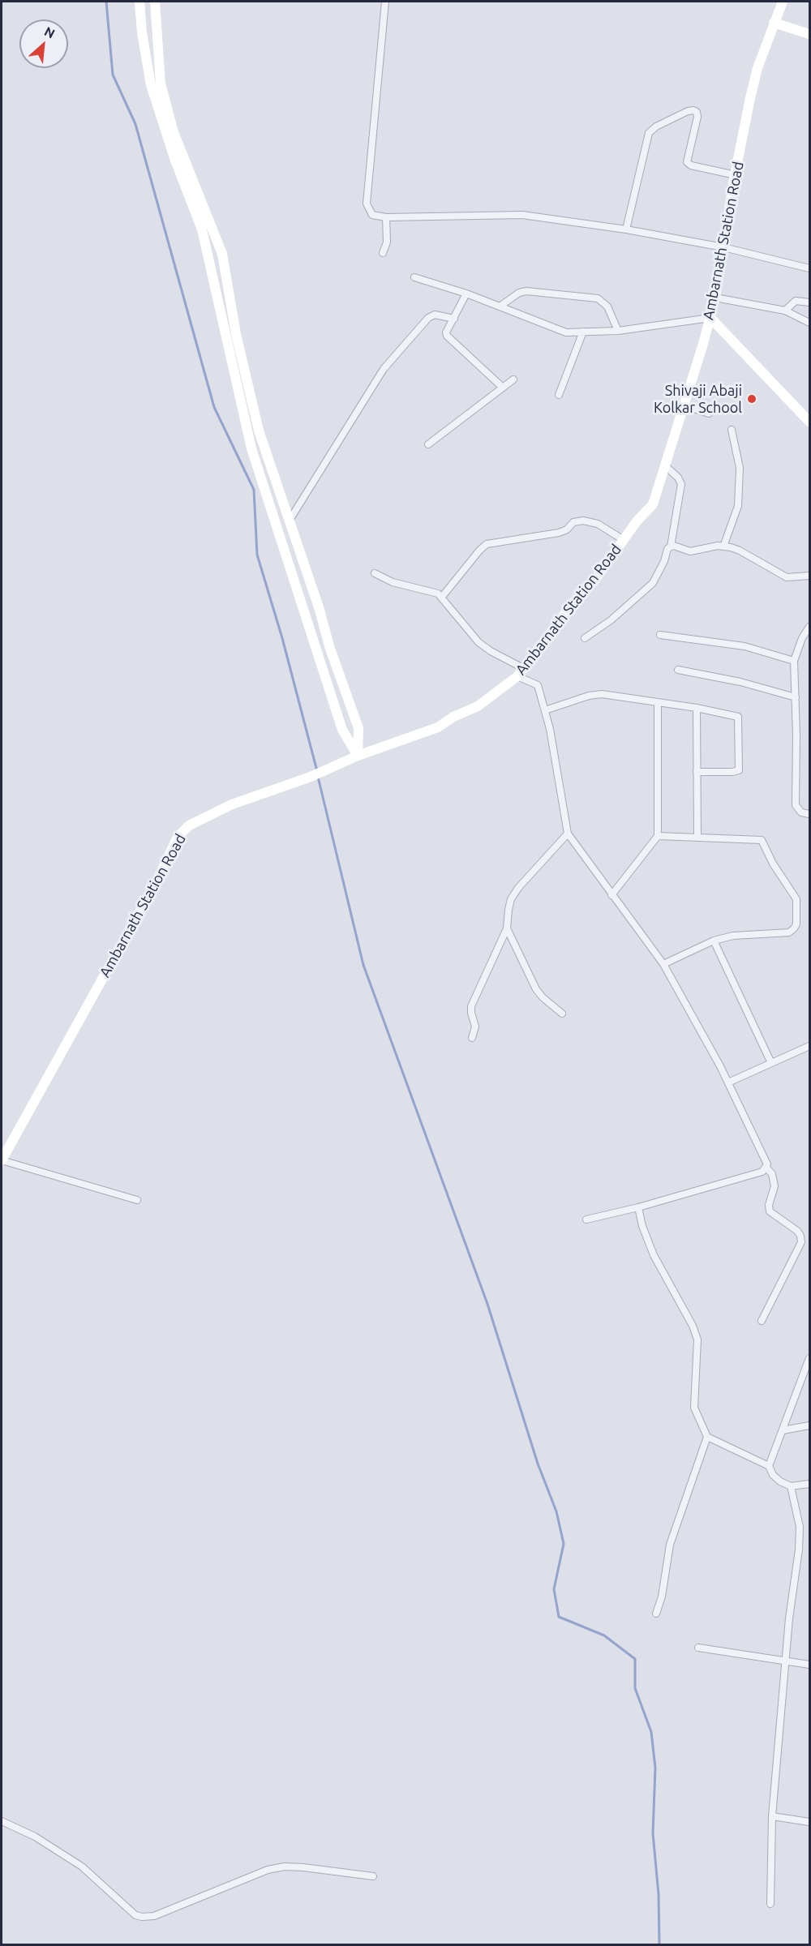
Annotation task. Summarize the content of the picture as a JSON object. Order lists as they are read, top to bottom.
{
  "streets": {
    "main road": ["Ambarnath Station Road"]
  },
  "places": ["Shivaji Abaji Kolkar School"],
  "north": "top right"
}
